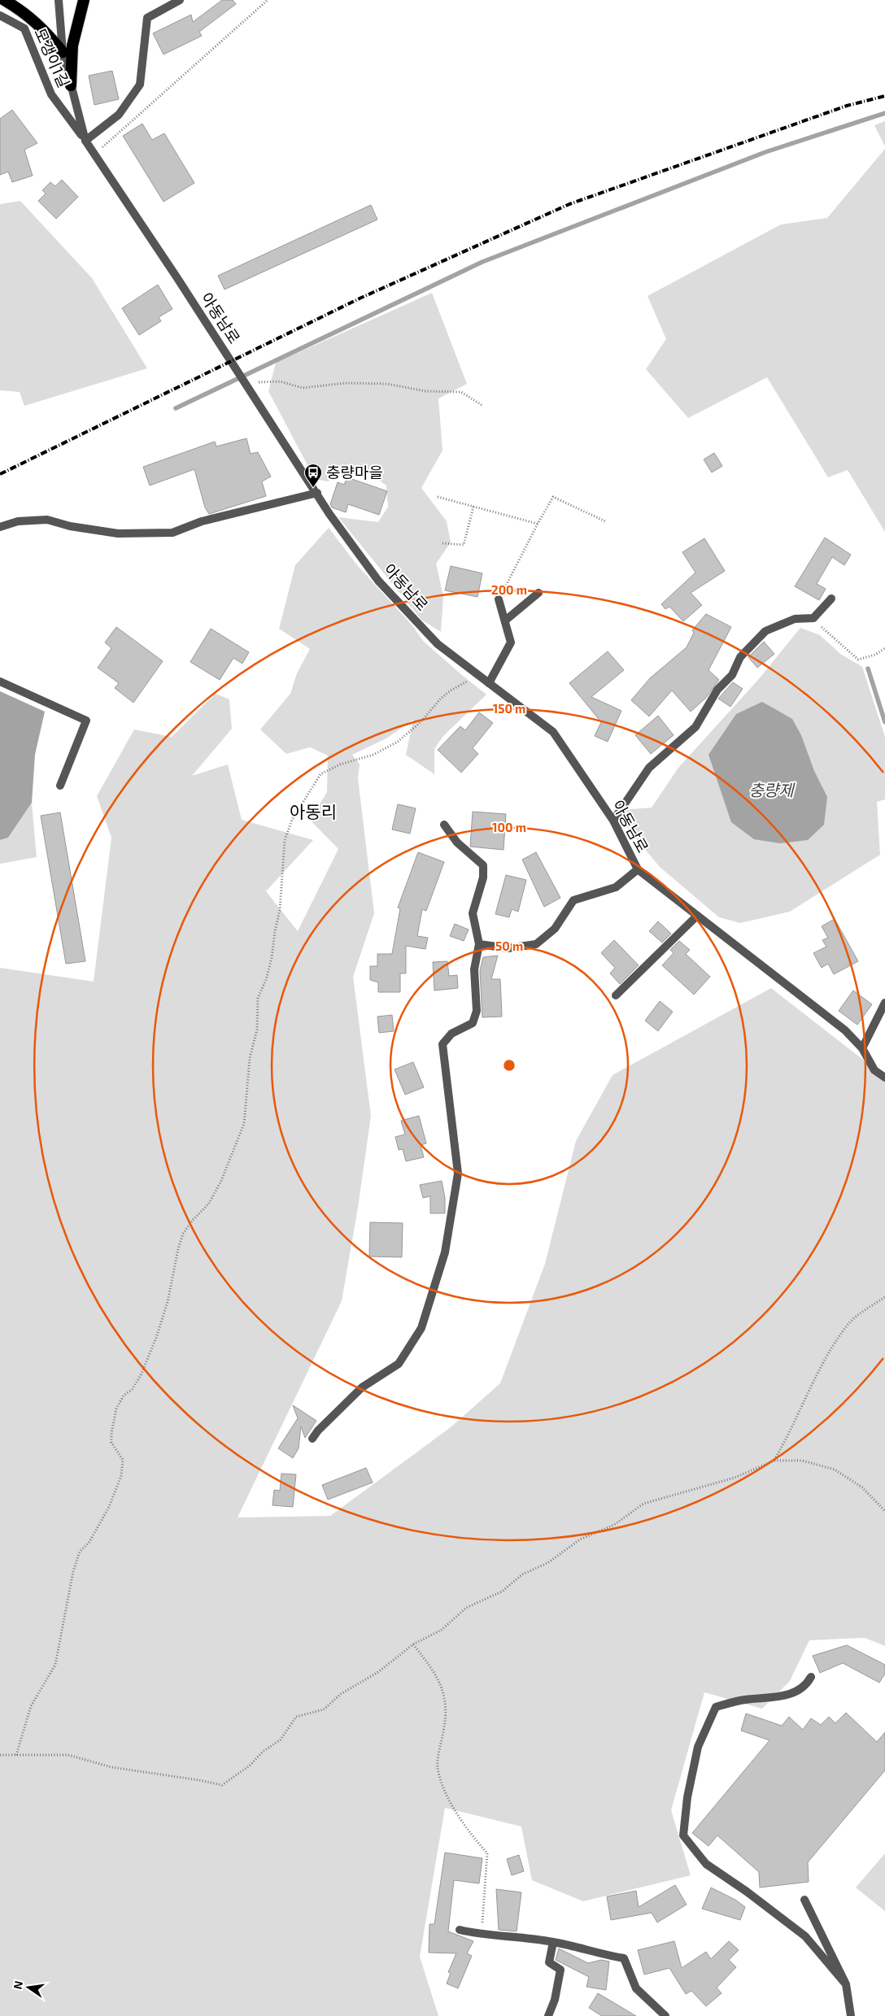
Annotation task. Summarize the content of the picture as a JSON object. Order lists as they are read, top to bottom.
{
  "streets": {
    "street": ["모갱이1길", "아동남로"]
  },
  "crossings": [
    ["모갱이1길", "아동남로"]
  ],
  "districts": ["아동리"],
  "water": ["충량제"],
  "places": {
    "bus stop": ["충량마을"]
  },
  "north": "left",
  "rings": [
    "200 m",
    "150 m",
    "100 m",
    "50 m"
  ]
}
